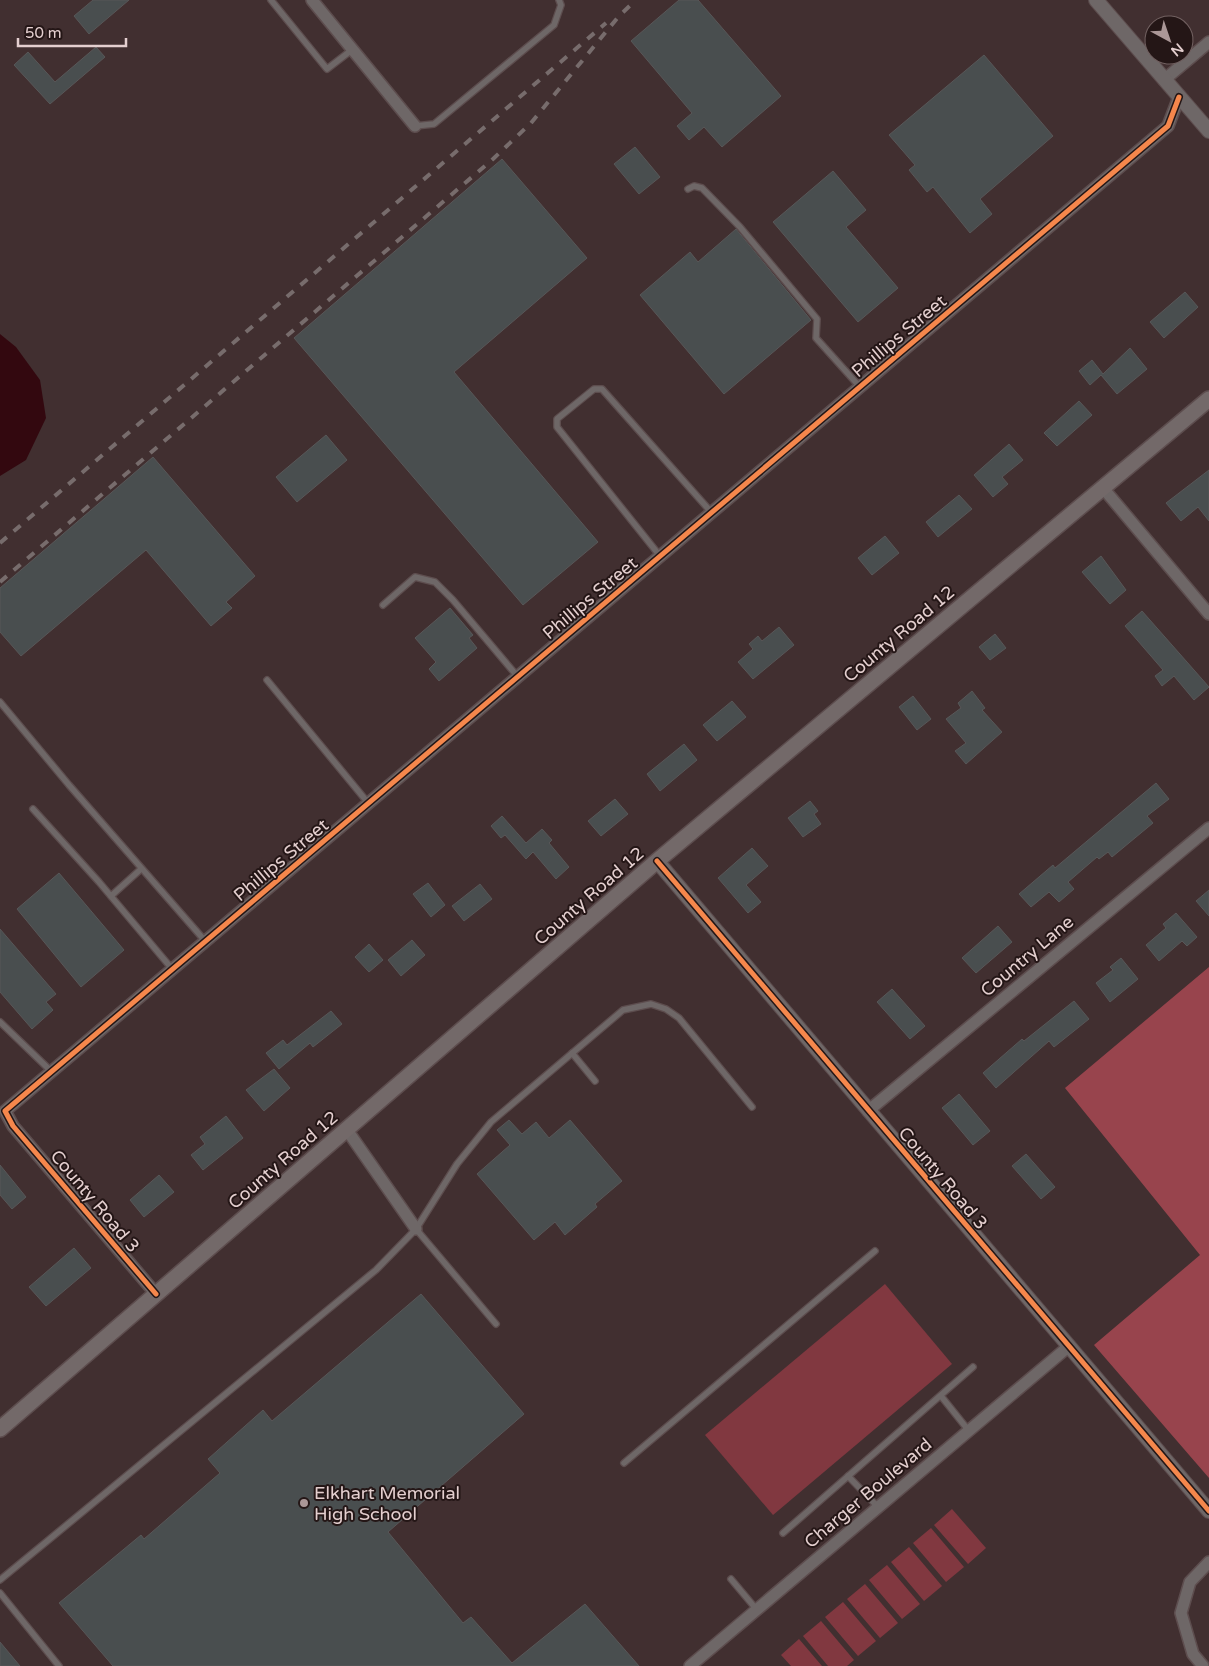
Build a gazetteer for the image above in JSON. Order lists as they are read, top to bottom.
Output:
{
  "streets": {
    "main road": ["County Road 12"],
    "street": [
      "Phillips Street",
      "Country Lane",
      "County Road 3",
      "Charger Boulevard"
    ]
  },
  "crossings": [
    ["Phillips Street", "County Road 3"],
    ["County Road 12", "County Road 3"],
    ["Country Lane", "County Road 3"],
    ["County Road 3", "Charger Boulevard"]
  ],
  "places": ["Elkhart Memorial High School"],
  "scale_bar": "50 m",
  "north": "bottom right"
}
